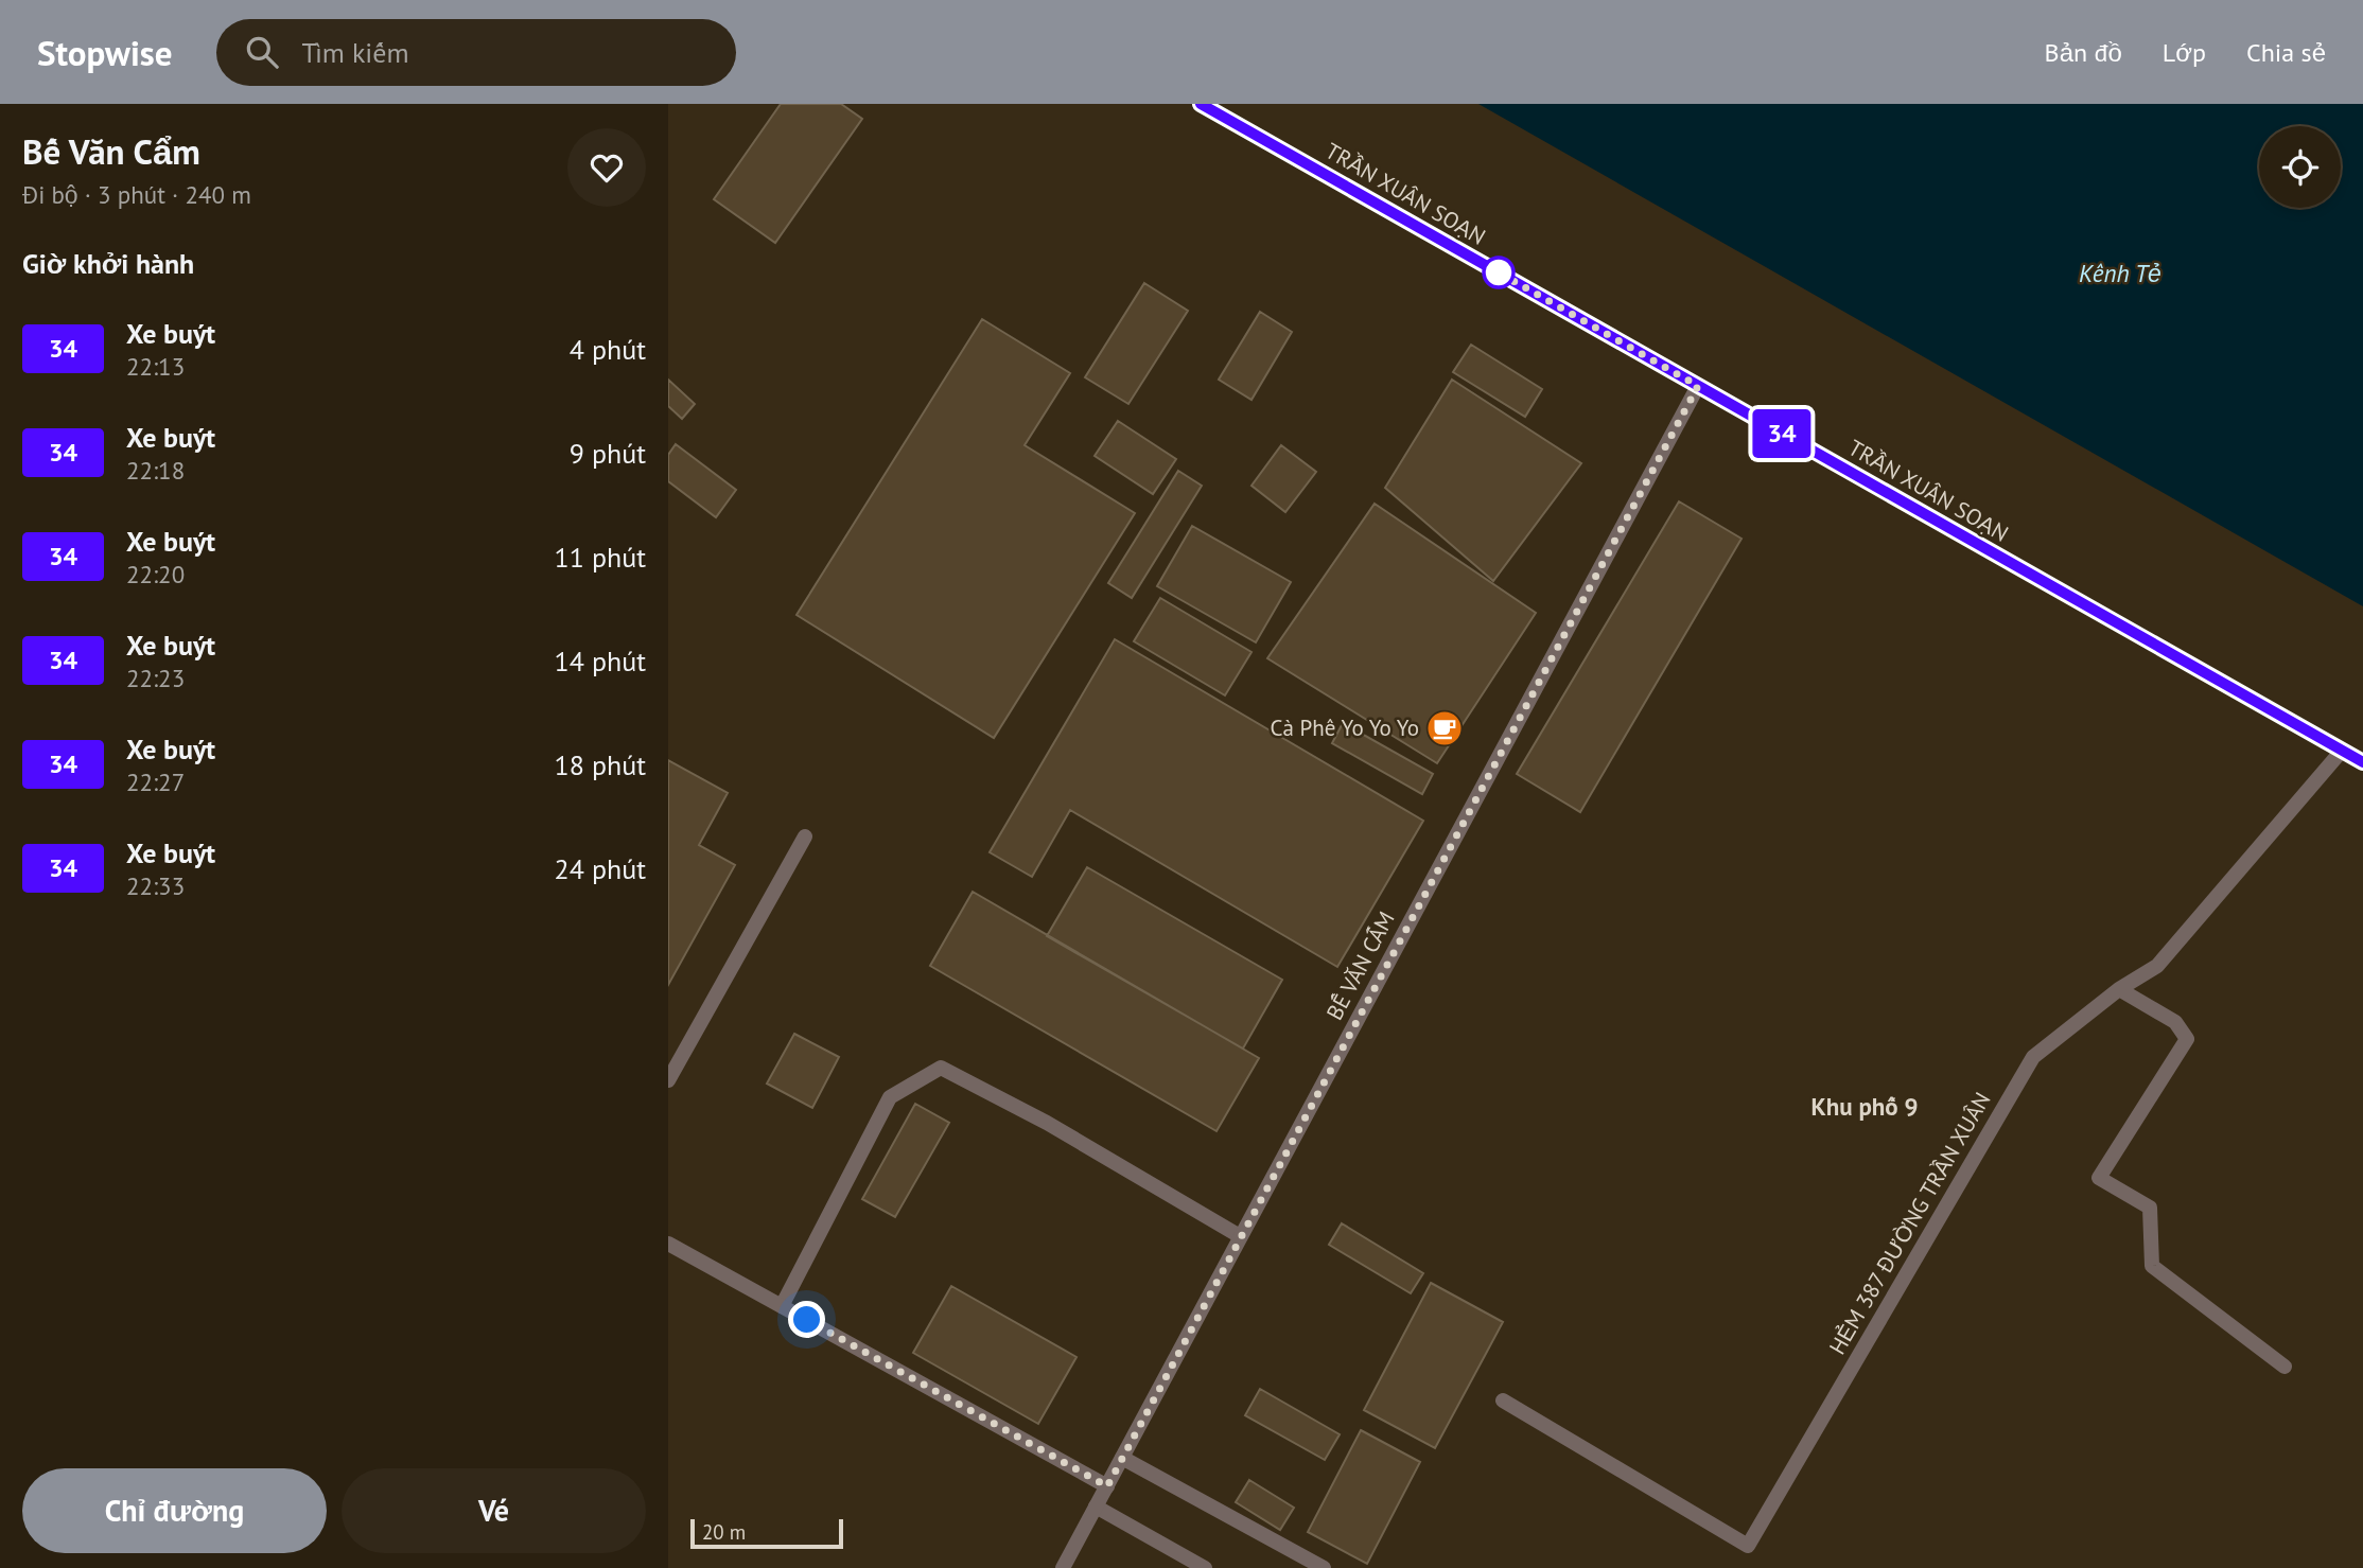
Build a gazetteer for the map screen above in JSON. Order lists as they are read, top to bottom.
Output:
{
  "streets": {
    "main road": ["TRẦN XUÂN SOẠN"],
    "street": ["BẾ VĂN CẤM", "HẺM 387 ĐƯỜNG TRẦN XUÂN"]
  },
  "crossings": [
    ["TRẦN XUÂN SOẠN", "BẾ VĂN CẤM"],
    ["TRẦN XUÂN SOẠN", "HẺM 387 ĐƯỜNG TRẦN XUÂN"]
  ],
  "districts": ["Khu phố 9"],
  "water": ["Kênh Tẻ"],
  "places": {
    "cafe": ["Cà Phê Yo Yo Yo"]
  },
  "lines": ["bus line 34"],
  "scale_bar": "20 m",
  "page": {
    "header": "Stopwise",
    "search": "Tìm kiếm",
    "nav": ["Bản đồ", "Lớp", "Chia sẻ"],
    "heading": [
      ["Bế Văn Cẩm", "Đi bộ · 3 phút · 240 m"],
      "Giờ khởi hành"
    ],
    "on_map": "34",
    "list": [
      {
        "mark": "34",
        "name": "Xe buýt",
        "note": "22:13",
        "value": "4 phút"
      },
      {
        "mark": "34",
        "name": "Xe buýt",
        "note": "22:18",
        "value": "9 phút"
      },
      {
        "mark": "34",
        "name": "Xe buýt",
        "note": "22:20",
        "value": "11 phút"
      },
      {
        "mark": "34",
        "name": "Xe buýt",
        "note": "22:23",
        "value": "14 phút"
      },
      {
        "mark": "34",
        "name": "Xe buýt",
        "note": "22:27",
        "value": "18 phút"
      },
      {
        "mark": "34",
        "name": "Xe buýt",
        "note": "22:33",
        "value": "24 phút"
      }
    ],
    "buttons": ["Chỉ đường", "Vé"],
    "scale": "20 m"
  }
}
